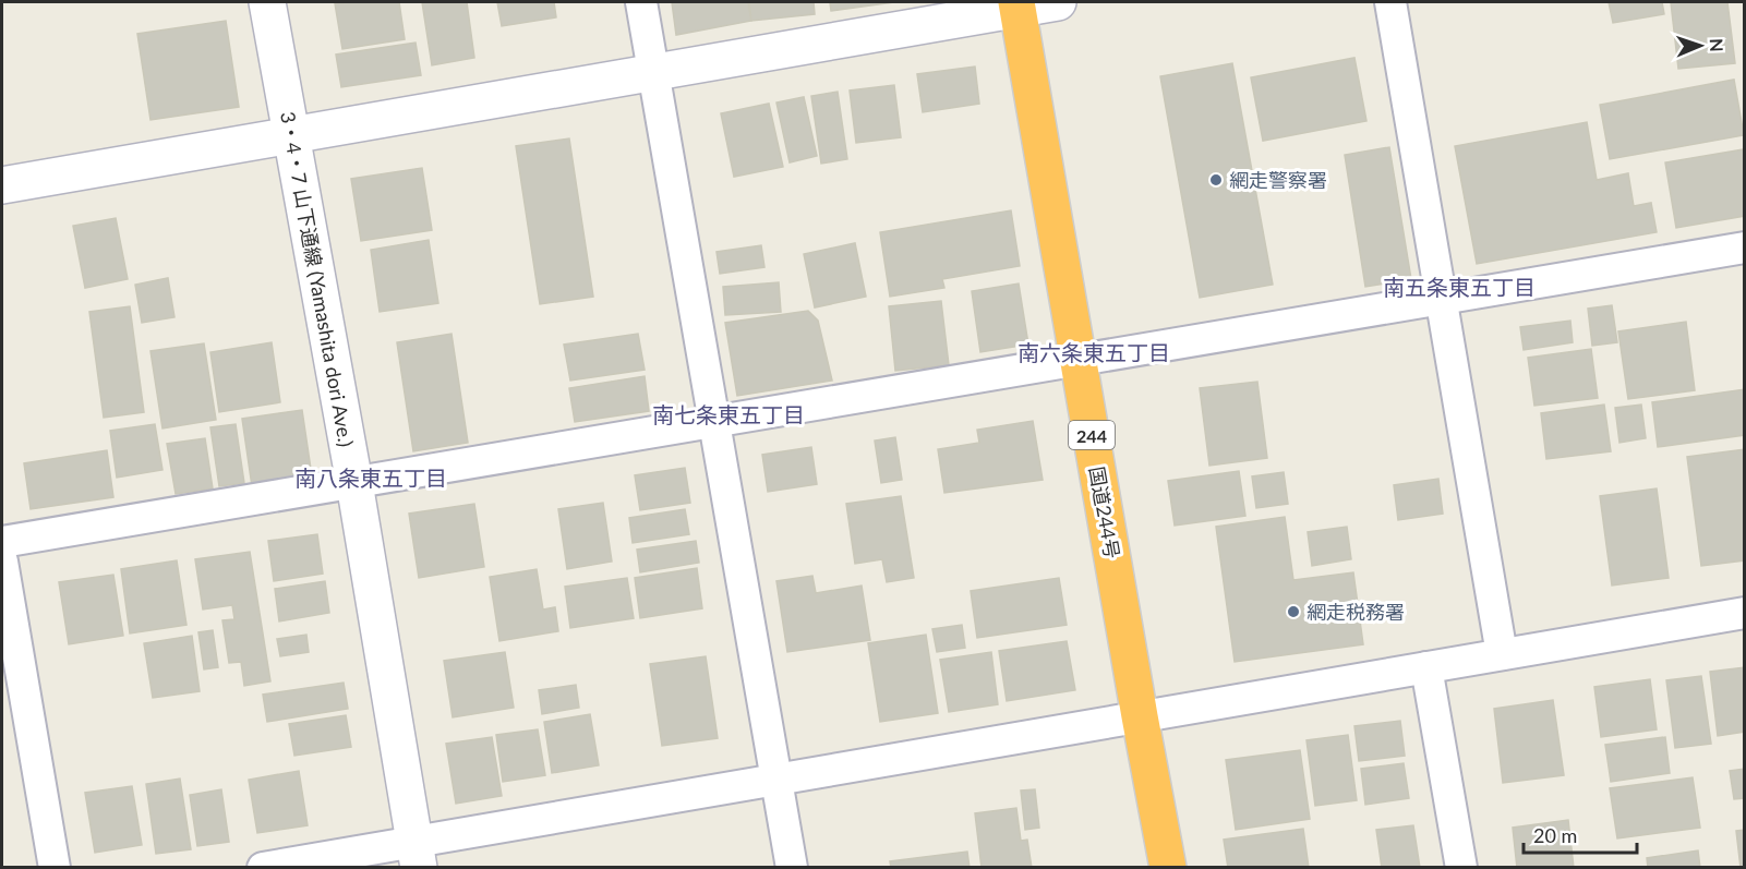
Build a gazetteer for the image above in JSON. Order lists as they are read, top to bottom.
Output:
{
  "streets": {
    "highway": ["244", "国道244号"],
    "street": ["3・4・7 山下通線 (Yamashita dori Ave.)"]
  },
  "districts": [
    "南五条東五丁目",
    "南六条東五丁目",
    "南七条東五丁目",
    "南八条東五丁目"
  ],
  "places": ["網走警察署", "網走税務署"],
  "scale_bar": "20 m",
  "north": "right"
}
